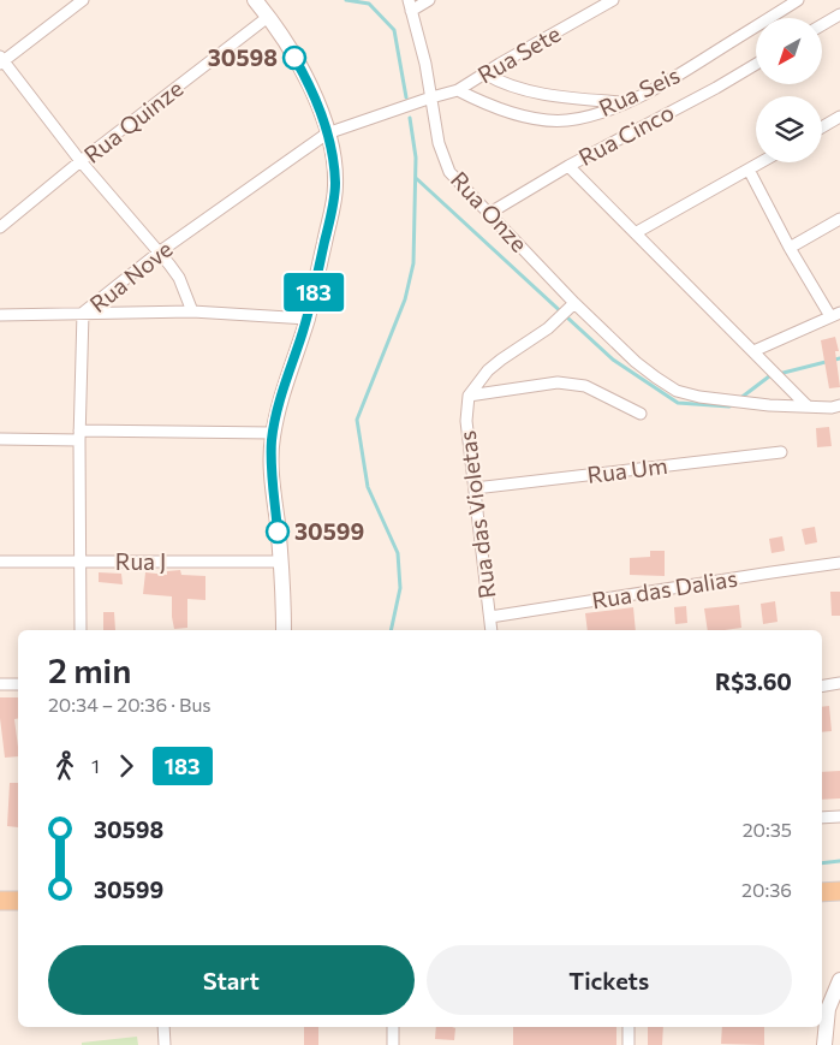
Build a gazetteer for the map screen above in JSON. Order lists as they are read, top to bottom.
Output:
{
  "streets": {
    "street": [
      "Rua Sete",
      "Rua Seis",
      "Rua Quinze",
      "Rua Cinco",
      "Rua Onze",
      "Rua Nove",
      "Rua Um",
      "Rua das Violetas",
      "Rua J",
      "Rua das Dalias"
    ]
  },
  "crossings": [
    ["Rua Sete", "Rua Seis"],
    ["Rua Cinco", "Rua Onze"],
    ["Rua Onze", "Rua Nove"],
    ["Rua Um", "Rua das Violetas"],
    ["Rua das Violetas", "Rua das Dalias"]
  ],
  "places": ["30598", "30599"],
  "lines": ["bus line 183"],
  "north": "bottom left",
  "page": {
    "on_map": "183",
    "heading": ["2 min", "20:34 – 20:36 · Bus", "R$3.60"],
    "legs": ["1", "183"],
    "list": [
      {
        "name": "30598",
        "value": "20:35"
      },
      {
        "name": "30599",
        "value": "20:36"
      }
    ],
    "buttons": ["Start", "Tickets"]
  }
}
